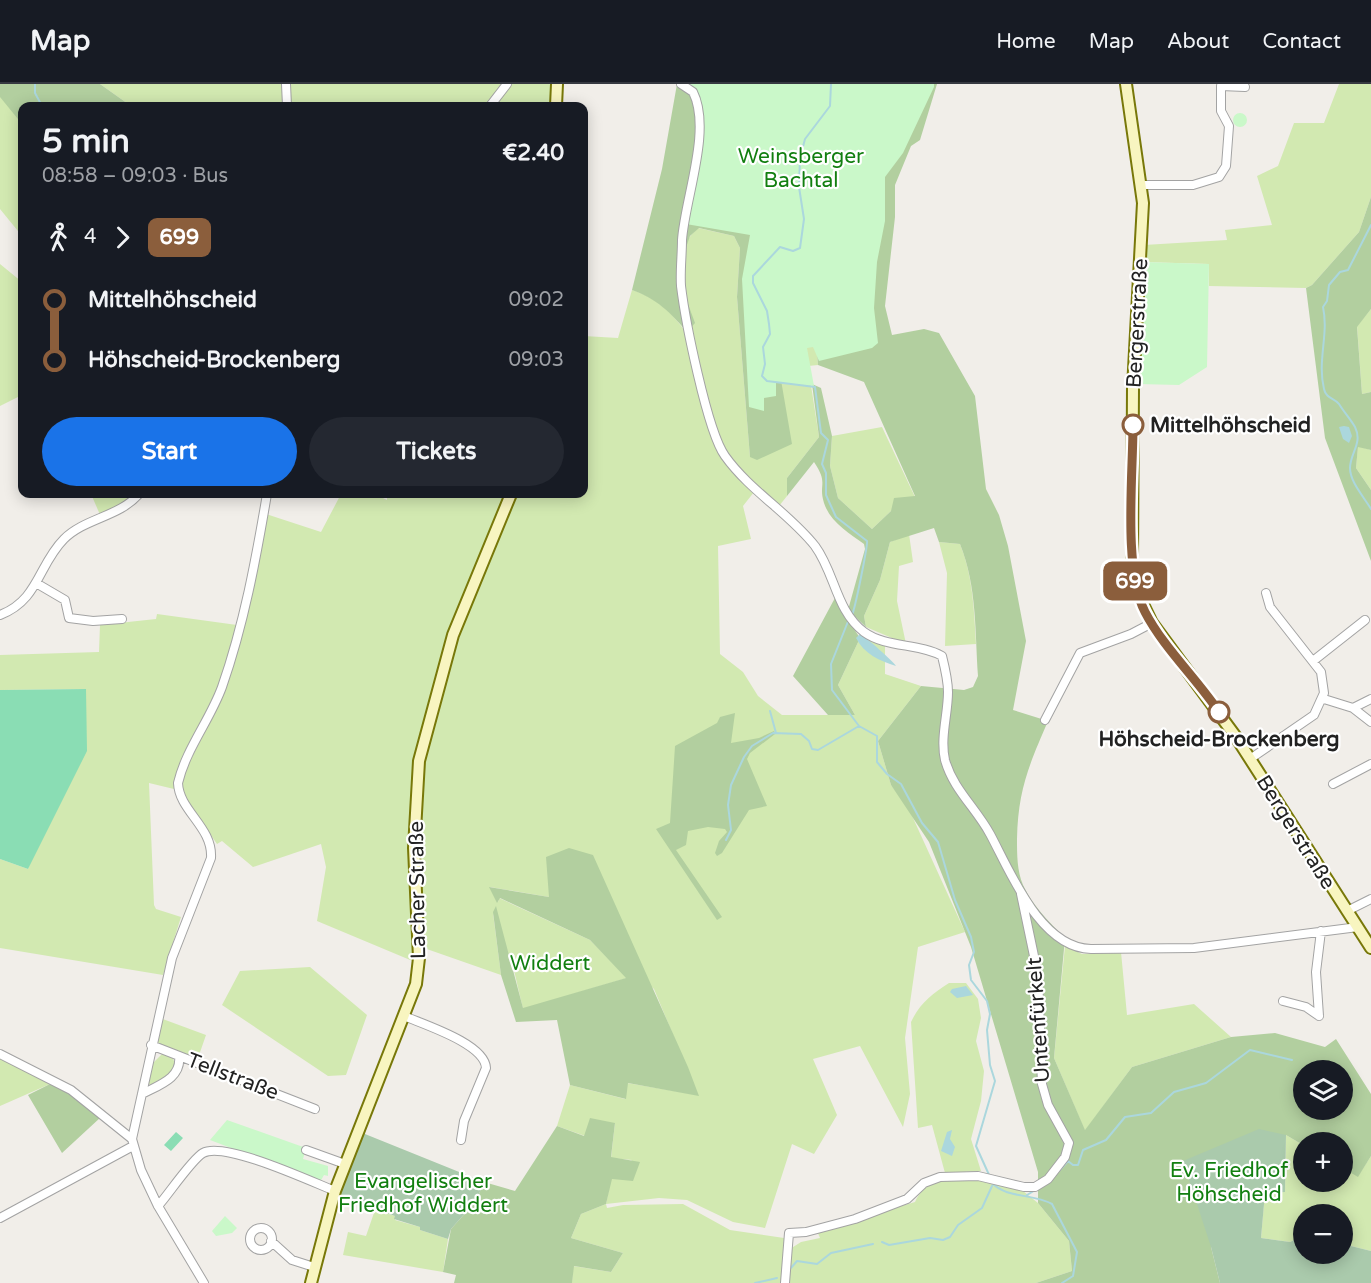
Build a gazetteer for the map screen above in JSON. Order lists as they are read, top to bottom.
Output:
{
  "streets": {
    "street": [
      "Bergerstraße",
      "Lacher Straße",
      "Untenfürkelt",
      "Tellstraße"
    ]
  },
  "parks": [
    "Weinsberger Bachtal",
    "Widdert",
    "Ev. Friedhof Höhscheid",
    "Evangelischer Friedhof Widdert"
  ],
  "places": ["Mittelhöhscheid", "Höhscheid-Brockenberg"],
  "lines": ["bus line 699"],
  "page": {
    "header": "Map",
    "nav": [
      "Home",
      "Map",
      "About",
      "Contact"
    ],
    "on_map": "699",
    "heading": ["5 min", "08:58 – 09:03 · Bus", "€2.40"],
    "legs": ["4", "699"],
    "list": [
      {
        "name": "Mittelhöhscheid",
        "value": "09:02"
      },
      {
        "name": "Höhscheid-Brockenberg",
        "value": "09:03"
      }
    ],
    "buttons": ["Start", "Tickets"],
    "map_buttons": ["+", "−"]
  }
}
